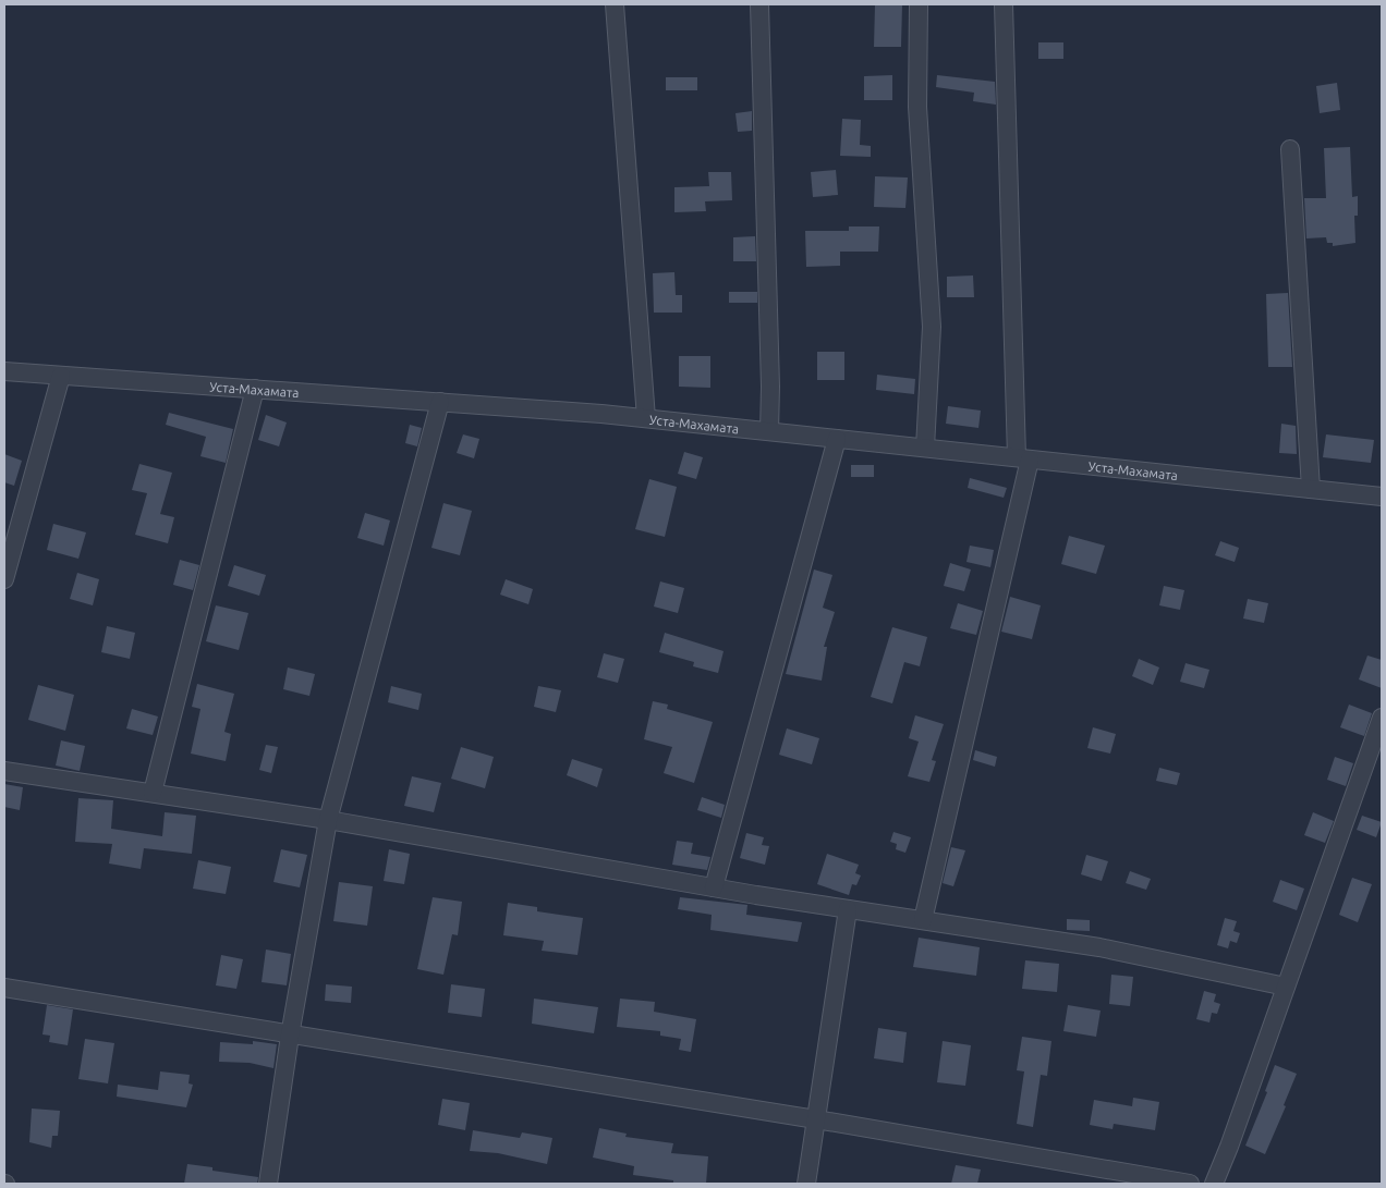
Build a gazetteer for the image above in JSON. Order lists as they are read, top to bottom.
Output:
{
  "streets": {
    "street": ["Уста-Махамата"]
  }
}
